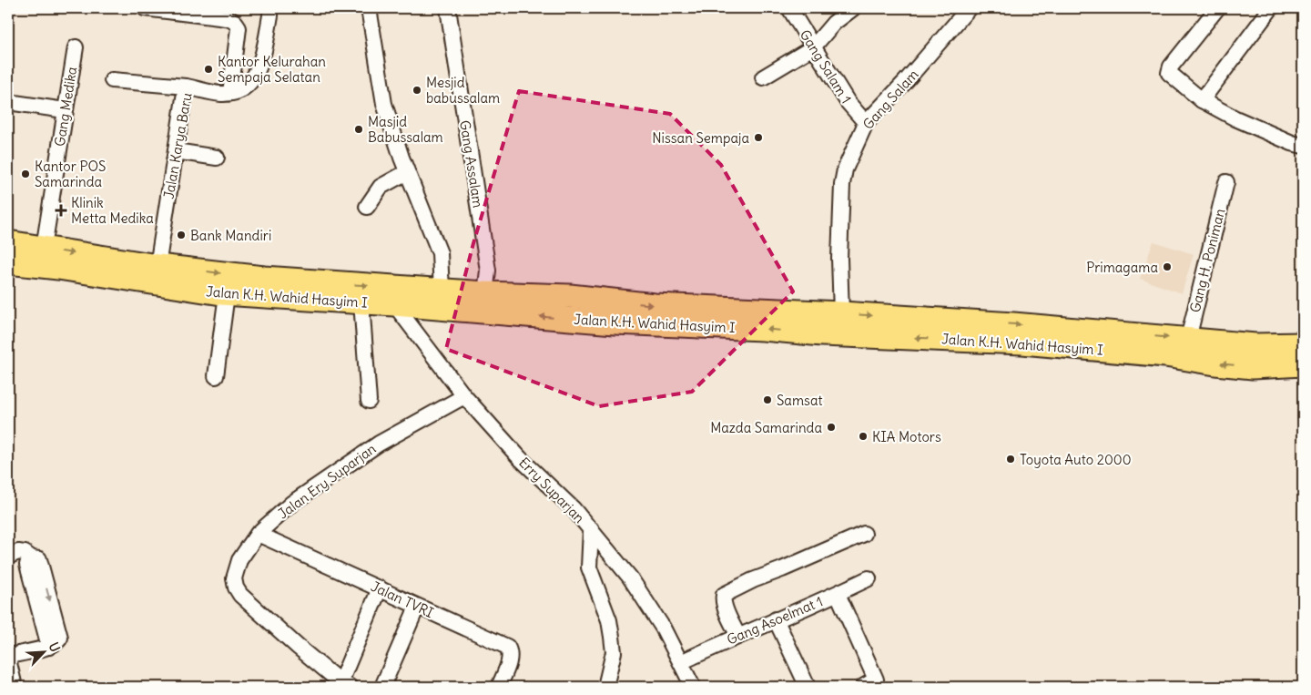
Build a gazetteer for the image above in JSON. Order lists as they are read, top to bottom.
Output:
{
  "streets": {
    "main road": ["Jalan K.H. Wahid Hasyim I"],
    "street": [
      "Gang Salam 1",
      "Gang Salam",
      "Gang Medika",
      "Jalan Karya Baru",
      "Gang Assalam",
      "Gang H. Poniman",
      "Jalan Ery Suparjan",
      "Erry Suparjan",
      "Jalan TVRI",
      "Gang Asoelmat 1"
    ]
  },
  "crossings": [
    ["Gang Salam 1", "Gang Salam"],
    ["Gang Salam", "Jalan K.H. Wahid Hasyim I"],
    ["Gang Medika", "Jalan K.H. Wahid Hasyim I"],
    ["Jalan Karya Baru", "Jalan K.H. Wahid Hasyim I"],
    ["Gang Assalam", "Jalan K.H. Wahid Hasyim I"],
    ["Gang H. Poniman", "Jalan K.H. Wahid Hasyim I"],
    ["Jalan K.H. Wahid Hasyim I", "Erry Suparjan"],
    ["Jalan Ery Suparjan", "Erry Suparjan"],
    ["Jalan Ery Suparjan", "Jalan TVRI"],
    ["Erry Suparjan", "Gang Asoelmat 1"]
  ],
  "places": {
    "other": [
      "Kantor Kelurahan Sempaja Selatan",
      "Mesjid babussalam",
      "Masjid Babussalam",
      "Nissan Sempaja",
      "Kantor POS Samarinda",
      "Bank Mandiri",
      "Primagama",
      "Samsat",
      "Mazda Samarinda",
      "KIA Motors",
      "Toyota Auto 2000"
    ],
    "health": ["Klinik Metta Medika"]
  },
  "north": "top right"
}
